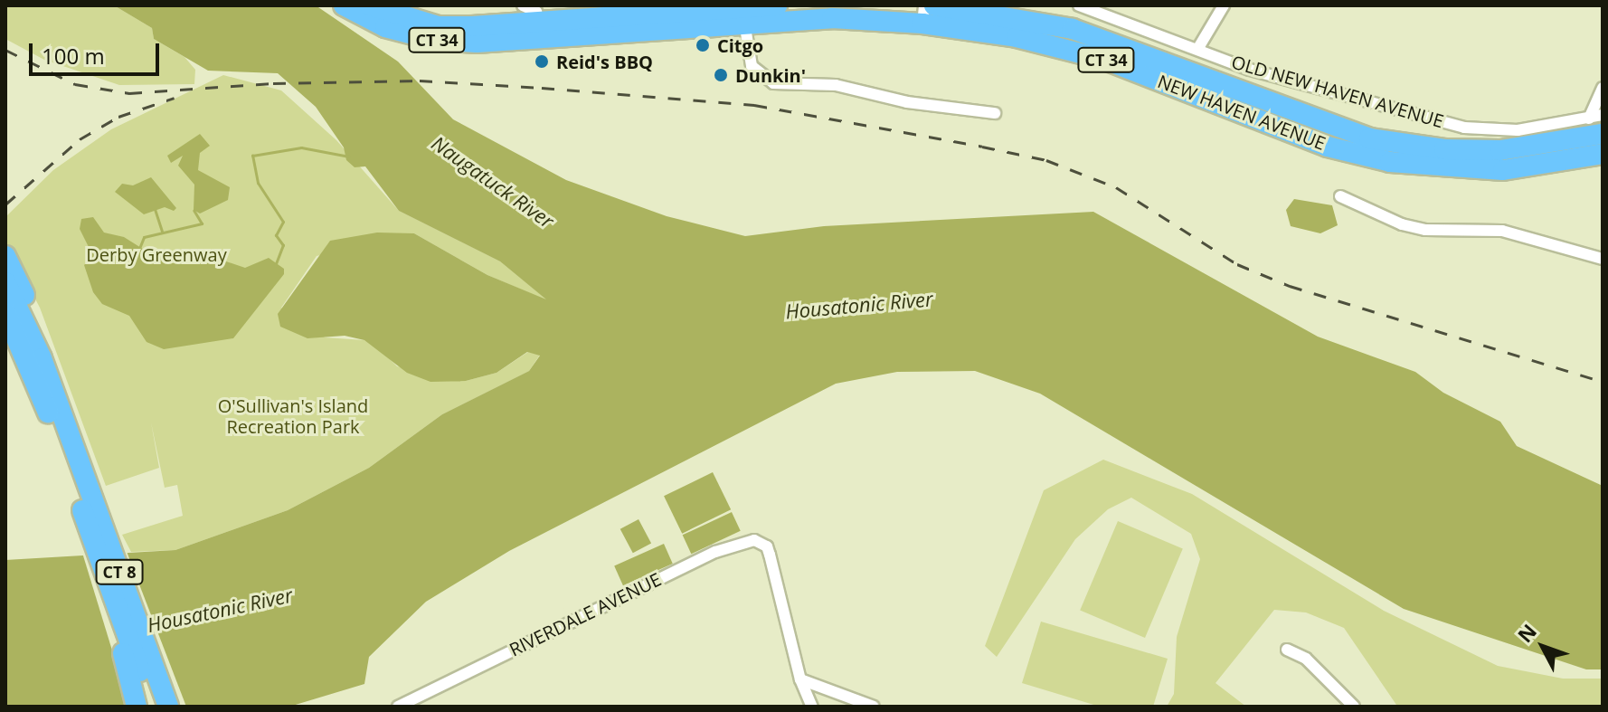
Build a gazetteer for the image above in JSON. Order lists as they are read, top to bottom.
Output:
{
  "streets": {
    "highway": ["CT 34", "NEW HAVEN AVENUE", "CT 8"],
    "street": ["OLD NEW HAVEN AVENUE", "RIVERDALE AVENUE"]
  },
  "crossings": [
    ["CT 34", "NEW HAVEN AVENUE"]
  ],
  "water": ["Naugatuck River", "Housatonic River"],
  "parks": ["Derby Greenway", "O'Sullivan's Island Recreation Park"],
  "places": ["Citgo", "Reid's BBQ", "Dunkin'"],
  "scale_bar": "100 m",
  "north": "top left"
}
